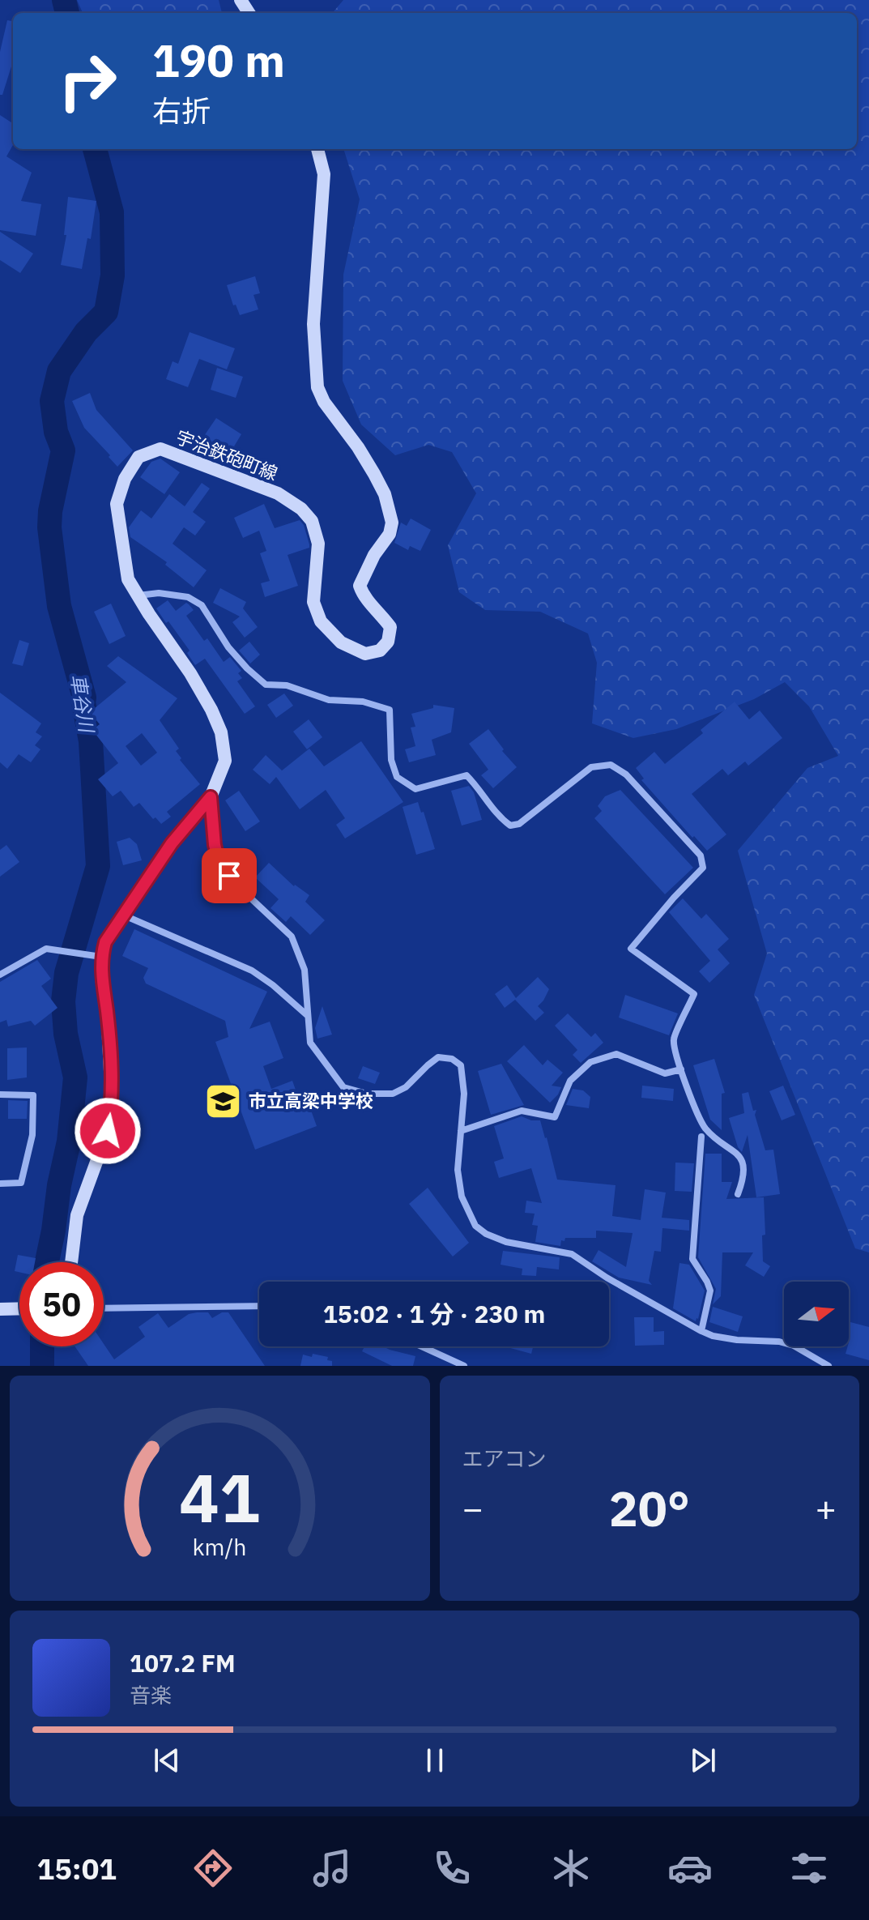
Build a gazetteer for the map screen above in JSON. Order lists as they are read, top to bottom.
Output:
{
  "streets": {
    "main road": ["宇治鉄砲町線"]
  },
  "water": ["車谷川"],
  "places": {
    "school or university": ["市立高梁中学校"]
  },
  "north": "right",
  "page": {
    "turn": ["190 m", "右折"],
    "limit": "50",
    "trip": "15:02 · 1 分 · 230 m",
    "tile": "エアコン",
    "heat": ["−", "20°", "+"],
    "song": ["107.2 FM", "音楽"],
    "tabs": "15:01",
    "gauge": ["41", "km/h"]
  }
}
